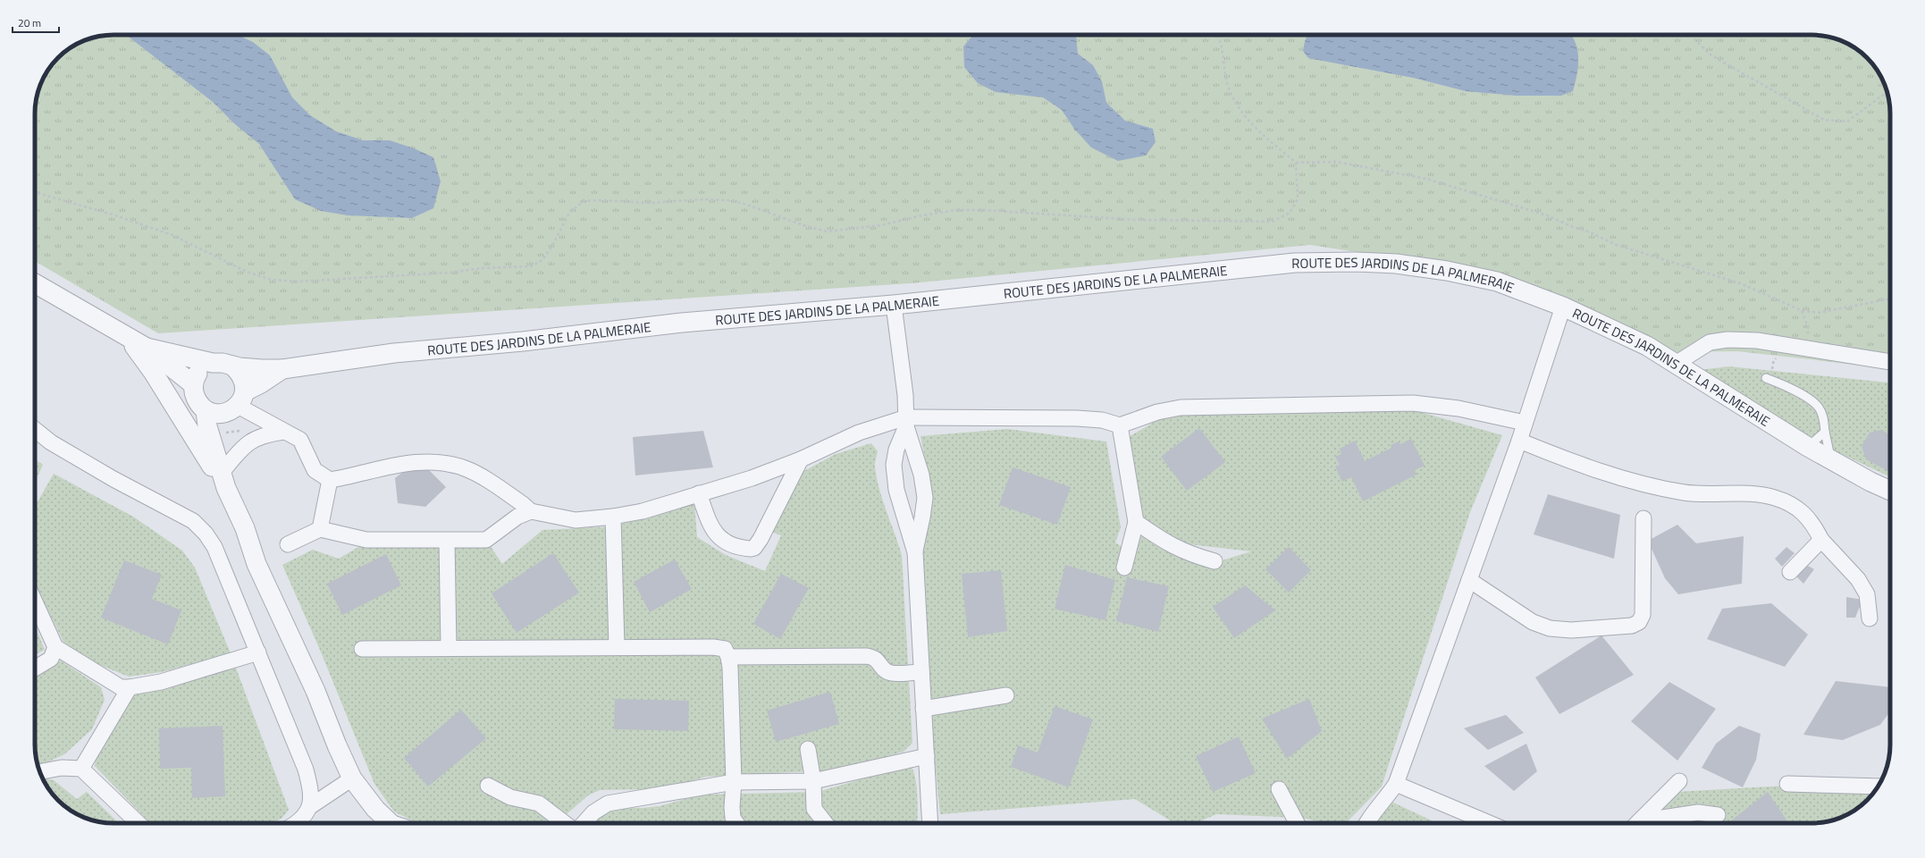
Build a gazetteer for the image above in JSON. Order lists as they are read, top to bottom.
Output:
{
  "streets": {
    "street": ["ROUTE DES JARDINS DE LA PALMERAIE"]
  },
  "scale_bar": "20 m"
}
